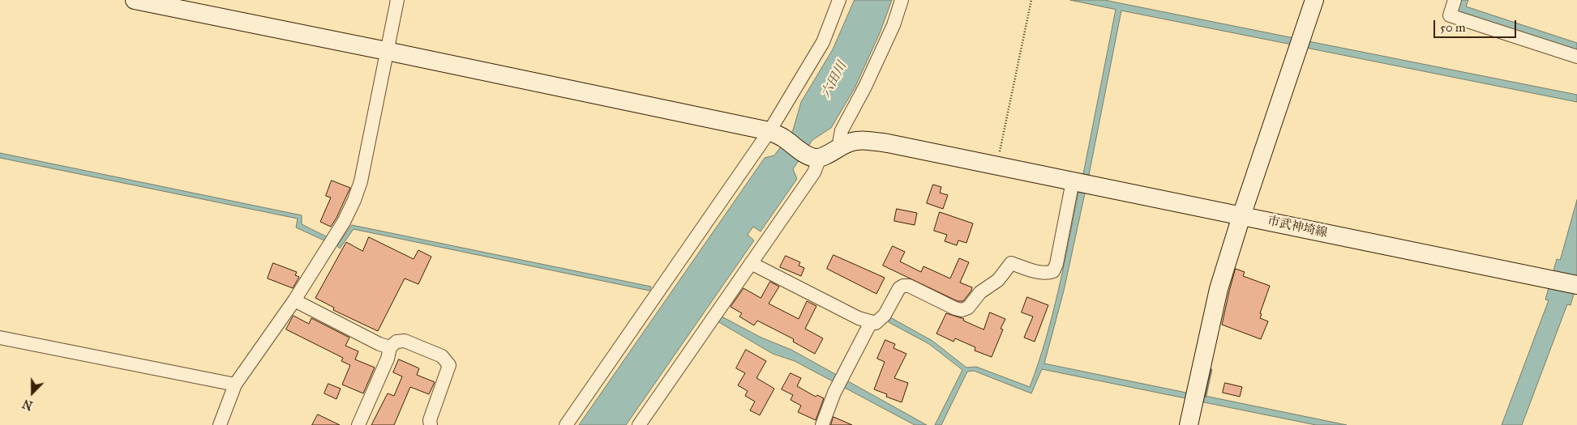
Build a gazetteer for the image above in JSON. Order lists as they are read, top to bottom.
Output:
{
  "streets": {
    "street": ["市武神埼線"]
  },
  "water": ["六田川"],
  "scale_bar": "50 m",
  "north": "bottom"
}
